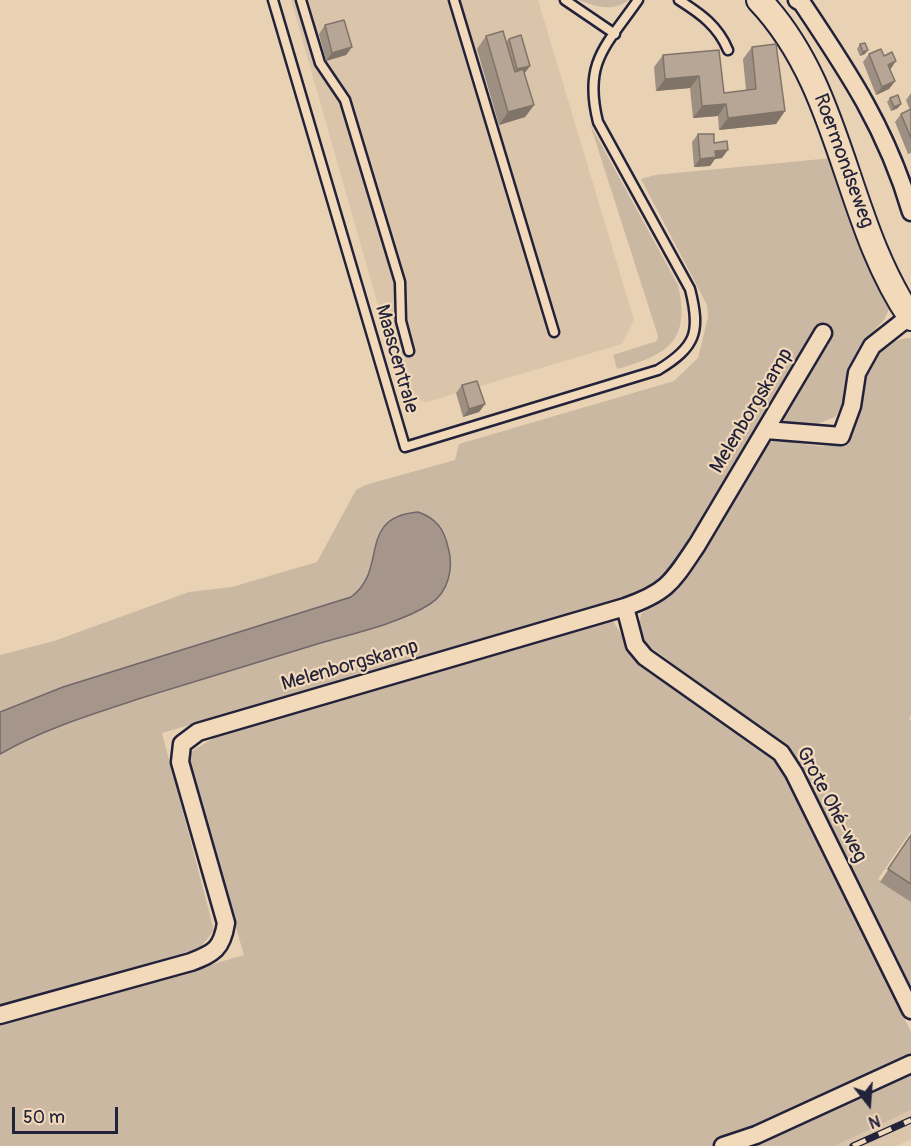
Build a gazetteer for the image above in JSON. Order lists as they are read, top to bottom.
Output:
{
  "streets": {
    "main road": ["Roermondseweg"],
    "street": ["Melenborgskamp", "Grote Ohé-weg"],
    "lane": ["Maascentrale"]
  },
  "crossings": [
    ["Melenborgskamp", "Grote Ohé-weg"]
  ],
  "scale_bar": "50 m",
  "north": "bottom"
}
